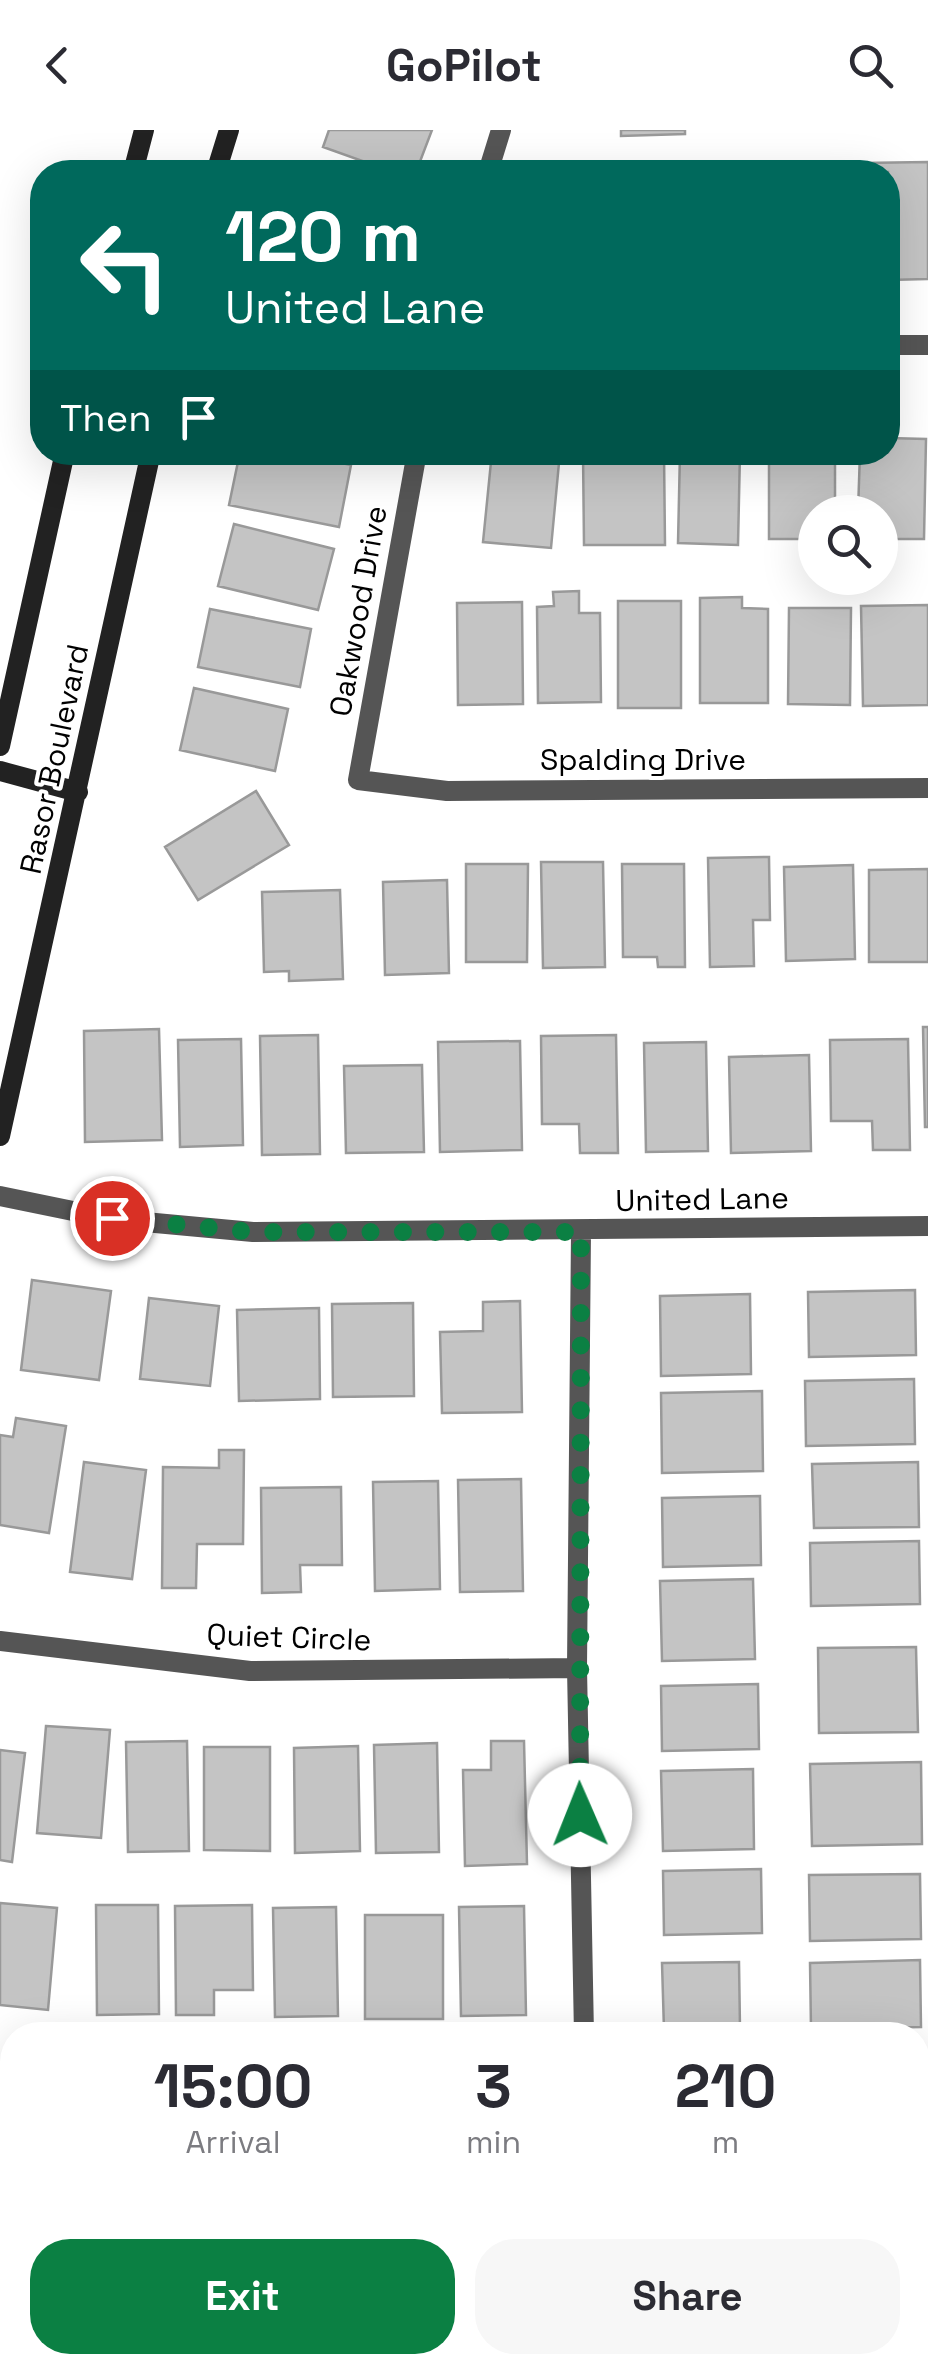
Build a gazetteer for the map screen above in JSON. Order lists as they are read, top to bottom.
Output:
{
  "streets": {
    "main road": ["Rasor Boulevard"],
    "street": [
      "Oakwood Drive",
      "Spalding Drive",
      "United Lane",
      "Quiet Circle"
    ]
  },
  "crossings": [
    ["Oakwood Drive", "Spalding Drive"]
  ],
  "page": {
    "header": "GoPilot",
    "turn": ["120 m", "United Lane"],
    "then": "Then",
    "eta": [
      "15:00",
      "Arrival",
      "3",
      "min",
      "210",
      "m"
    ],
    "buttons": ["Exit", "Share"]
  }
}
